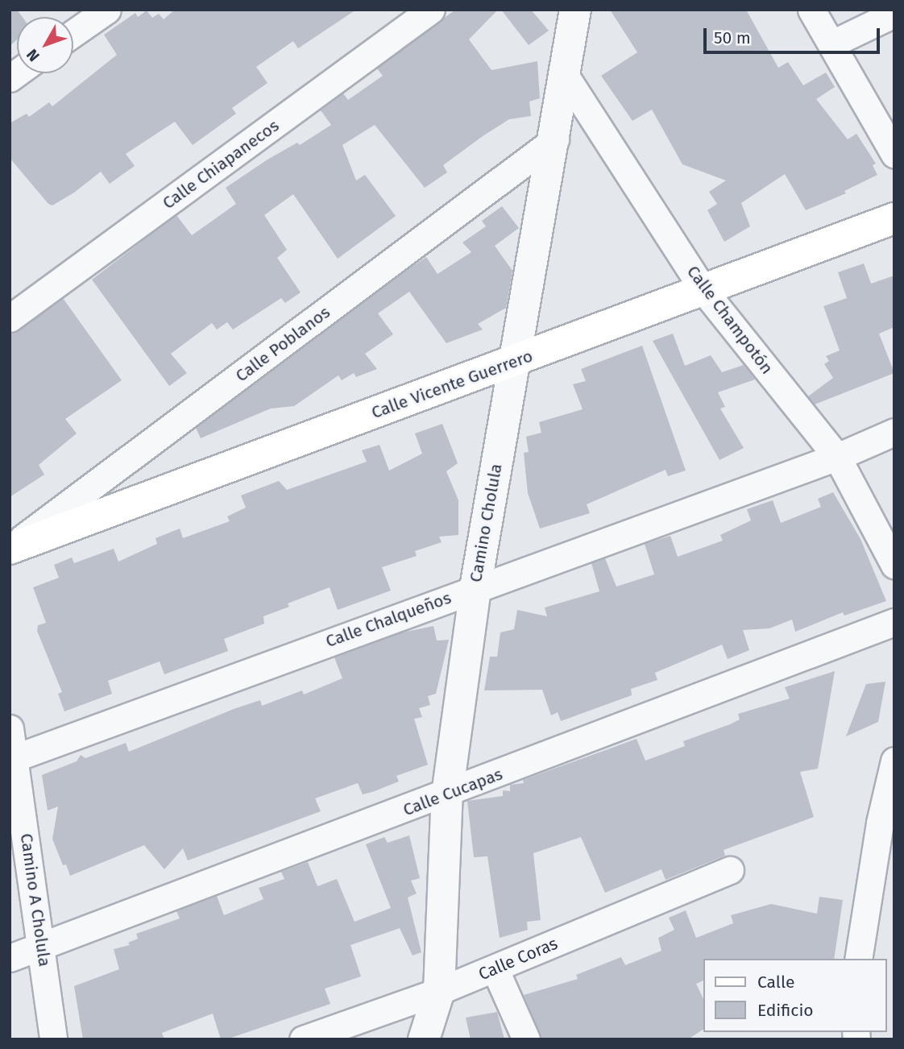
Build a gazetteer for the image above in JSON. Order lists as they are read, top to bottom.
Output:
{
  "streets": {
    "main road": ["Calle Vicente Guerrero"],
    "street": [
      "Calle Chiapanecos",
      "Calle Champotón",
      "Calle Poblanos",
      "Camino Cholula",
      "Calle Chalqueños",
      "Calle Cucapas",
      "Camino A Cholula",
      "Calle Coras"
    ]
  },
  "crossings": [
    ["Calle Champotón", "Calle Vicente Guerrero"],
    ["Calle Champotón", "Camino Cholula"],
    ["Calle Champotón", "Calle Chalqueños"],
    ["Calle Poblanos", "Calle Vicente Guerrero"],
    ["Calle Poblanos", "Camino Cholula"],
    ["Calle Vicente Guerrero", "Camino Cholula"],
    ["Camino Cholula", "Calle Chalqueños"],
    ["Camino Cholula", "Calle Cucapas"],
    ["Camino Cholula", "Calle Coras"],
    ["Calle Chalqueños", "Camino A Cholula"],
    ["Calle Cucapas", "Camino A Cholula"]
  ],
  "legend": ["Calle", "Edificio"],
  "scale_bar": "50 m",
  "north": "bottom left"
}
